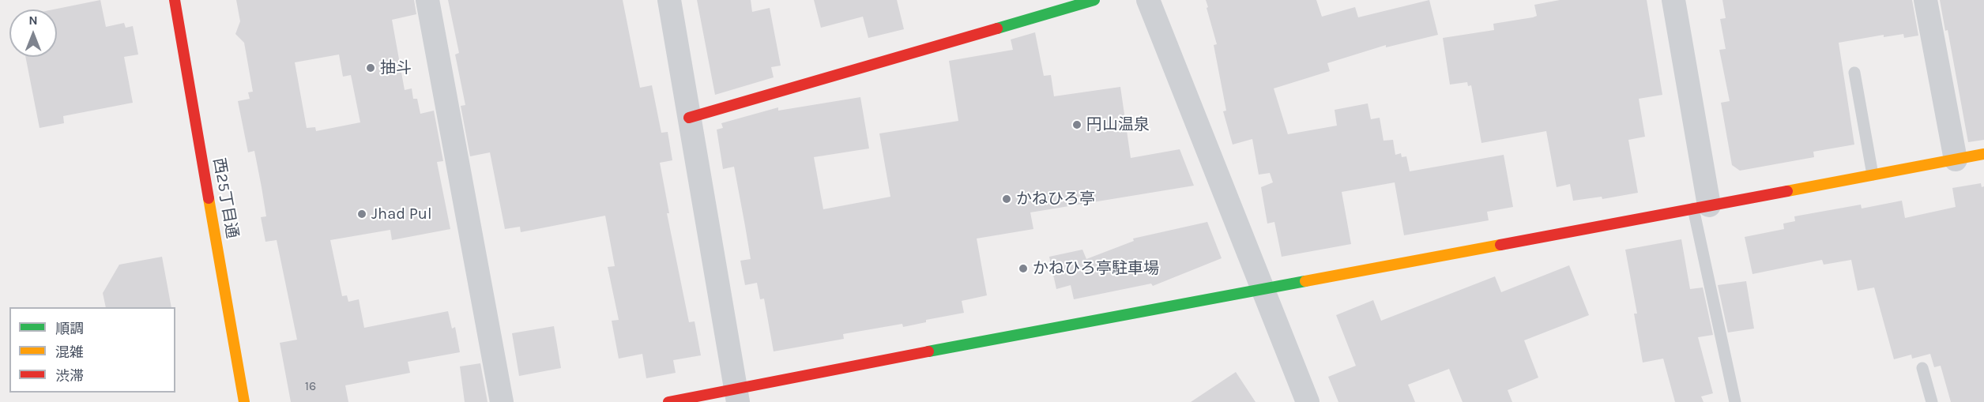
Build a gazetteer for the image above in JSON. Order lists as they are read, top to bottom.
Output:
{
  "streets": {
    "street": ["西25丁目通"]
  },
  "places": [
    "抽斗",
    "円山温泉",
    "かねひろ亭",
    "Jhad Pul",
    "かねひろ亭駐車場"
  ],
  "house_numbers": ["16"],
  "legend": ["順調", "混雑", "渋滞"],
  "north": "top"
}
